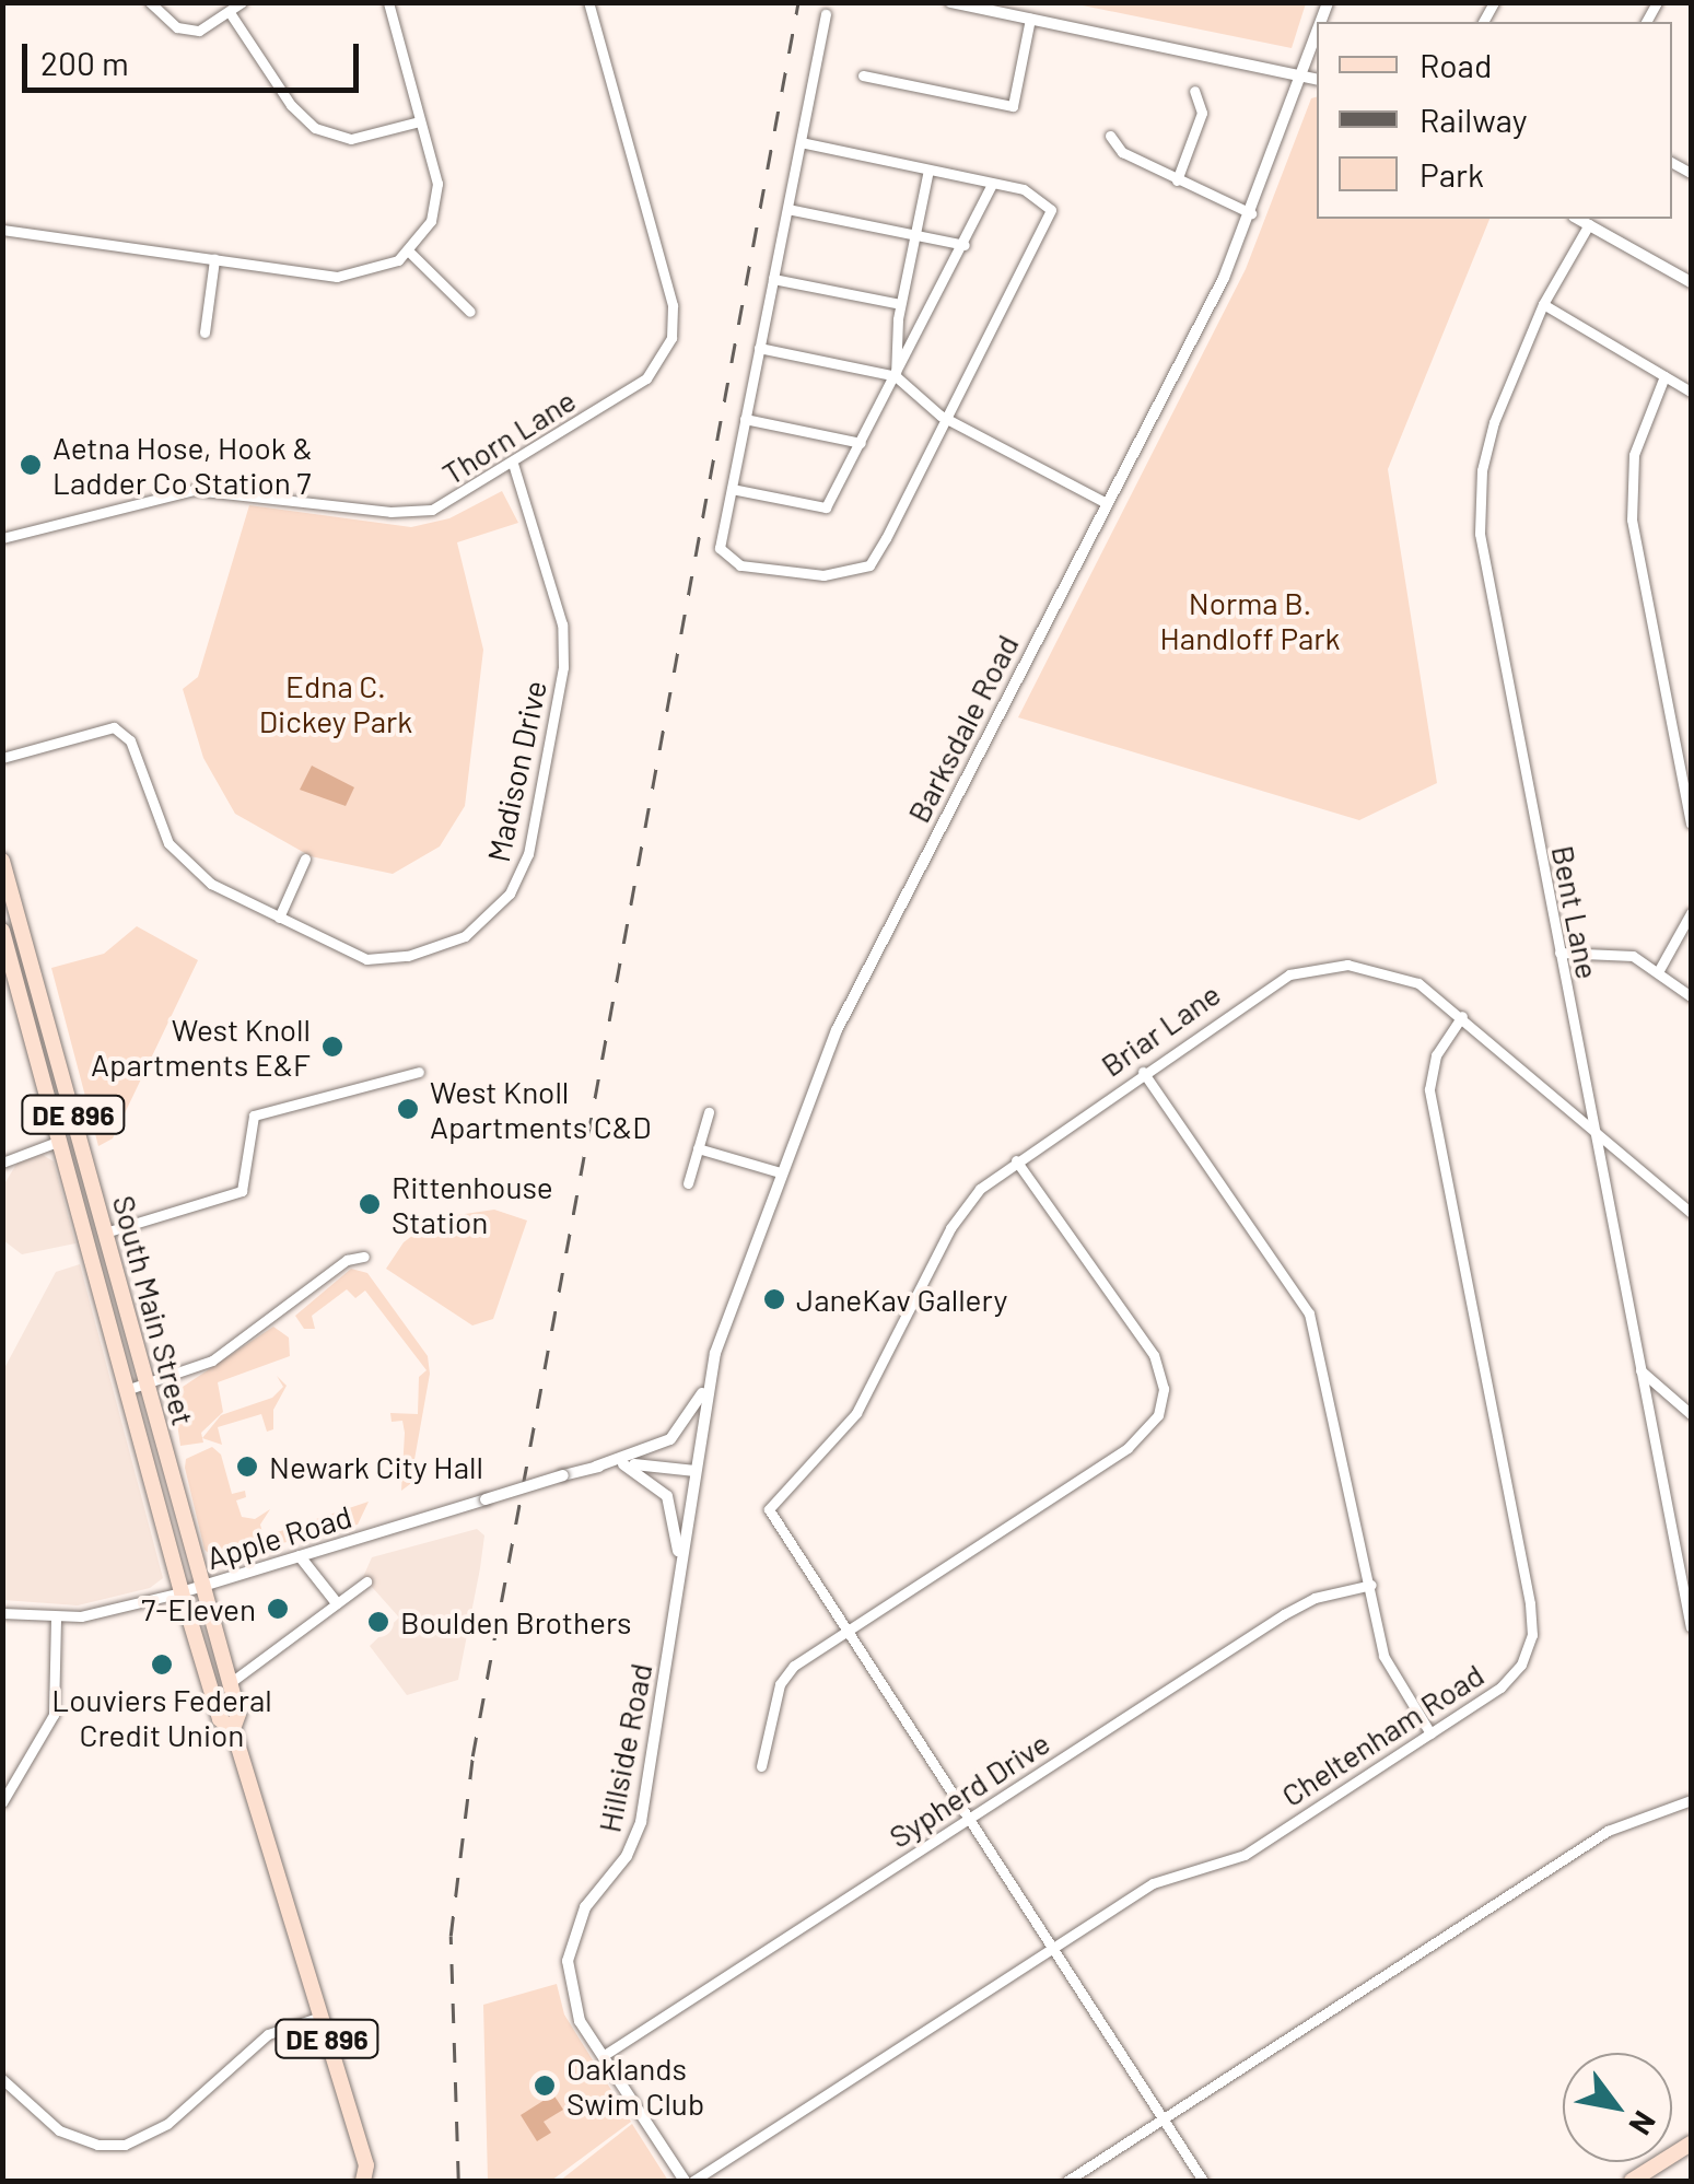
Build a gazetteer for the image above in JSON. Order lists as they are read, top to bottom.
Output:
{
  "streets": {
    "main road": ["DE 896", "South Main Street"],
    "street": [
      "Thorn Lane",
      "Barksdale Road",
      "Madison Drive",
      "Bent Lane",
      "Briar Lane",
      "Apple Road",
      "Cheltenham Road",
      "Hillside Road",
      "Sypherd Drive"
    ]
  },
  "crossings": [
    ["Thorn Lane", "Madison Drive"],
    ["Barksdale Road", "Apple Road"],
    ["Barksdale Road", "Hillside Road"],
    ["Bent Lane", "Briar Lane"],
    ["Briar Lane", "Cheltenham Road"],
    ["DE 896", "South Main Street"],
    ["South Main Street", "Apple Road"],
    ["Apple Road", "Hillside Road"],
    ["Cheltenham Road", "Hillside Road"],
    ["Hillside Road", "Sypherd Drive"]
  ],
  "parks": ["Norma B. Handloff Park", "Edna C. Dickey Park"],
  "places": [
    "Aetna Hose, Hook & Ladder Co Station 7",
    "West Knoll Apartments E&F",
    "West Knoll Apartments C&D",
    "Rittenhouse Station",
    "JaneKav Gallery",
    "Newark City Hall",
    "7-Eleven",
    "Boulden Brothers",
    "Louviers Federal Credit Union",
    "Oaklands Swim Club"
  ],
  "legend": ["Road", "Railway", "Park"],
  "scale_bar": "200 m",
  "north": "bottom right"
}
